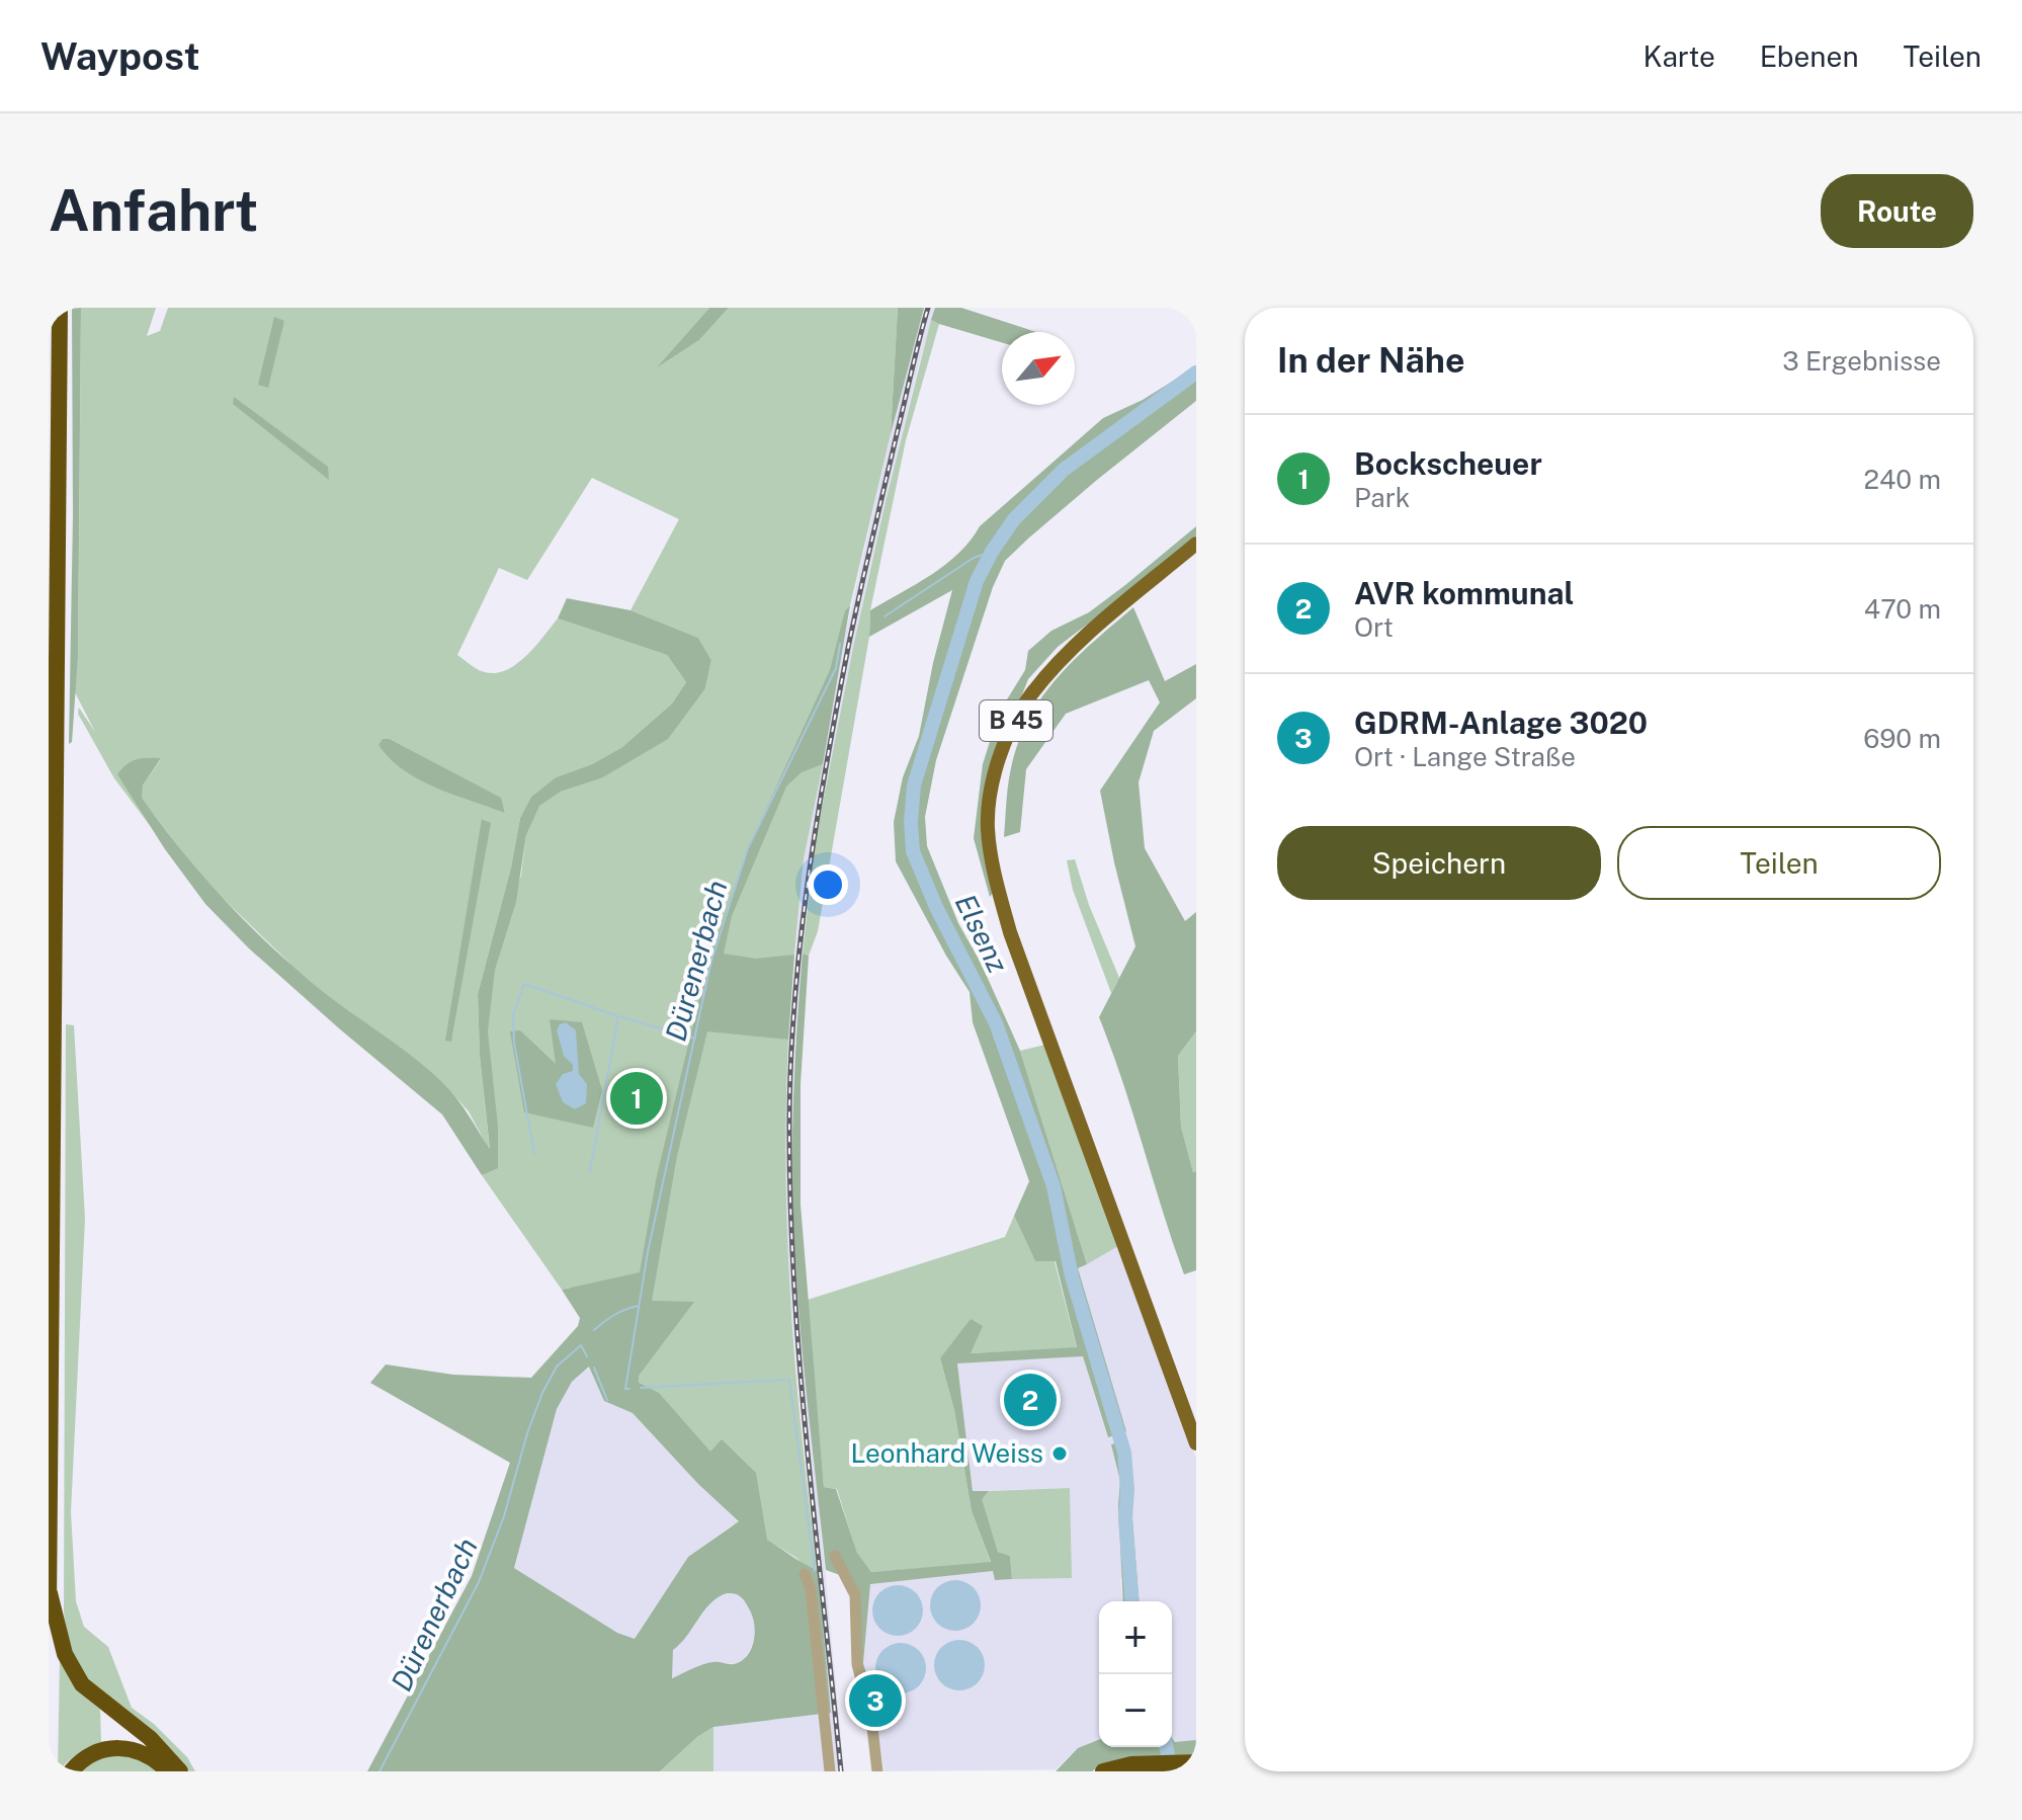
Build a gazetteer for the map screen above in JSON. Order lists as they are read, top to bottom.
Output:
{
  "streets": {
    "main road": ["B 45"]
  },
  "water": ["Elsenz", "Dürenerbach"],
  "places": ["Leonhard Weiss"],
  "north": "top right",
  "page": {
    "header": "Waypost",
    "nav": ["Karte", "Ebenen", "Teilen"],
    "buttons": [
      "Route",
      ["Speichern", "Teilen"]
    ],
    "title": "Anfahrt",
    "heading": ["In der Nähe", "3 Ergebnisse"],
    "list": [
      {
        "mark": "1",
        "name": "Bockscheuer",
        "note": "Park",
        "value": "240 m"
      },
      {
        "mark": "2",
        "name": "AVR kommunal",
        "note": "Ort",
        "value": "470 m"
      },
      {
        "mark": "3",
        "name": "GDRM-Anlage 3020",
        "note": "Ort · Lange Straße",
        "value": "690 m"
      }
    ],
    "pins": ["1", "2", "3"],
    "map_buttons": ["+", "−"]
  }
}
